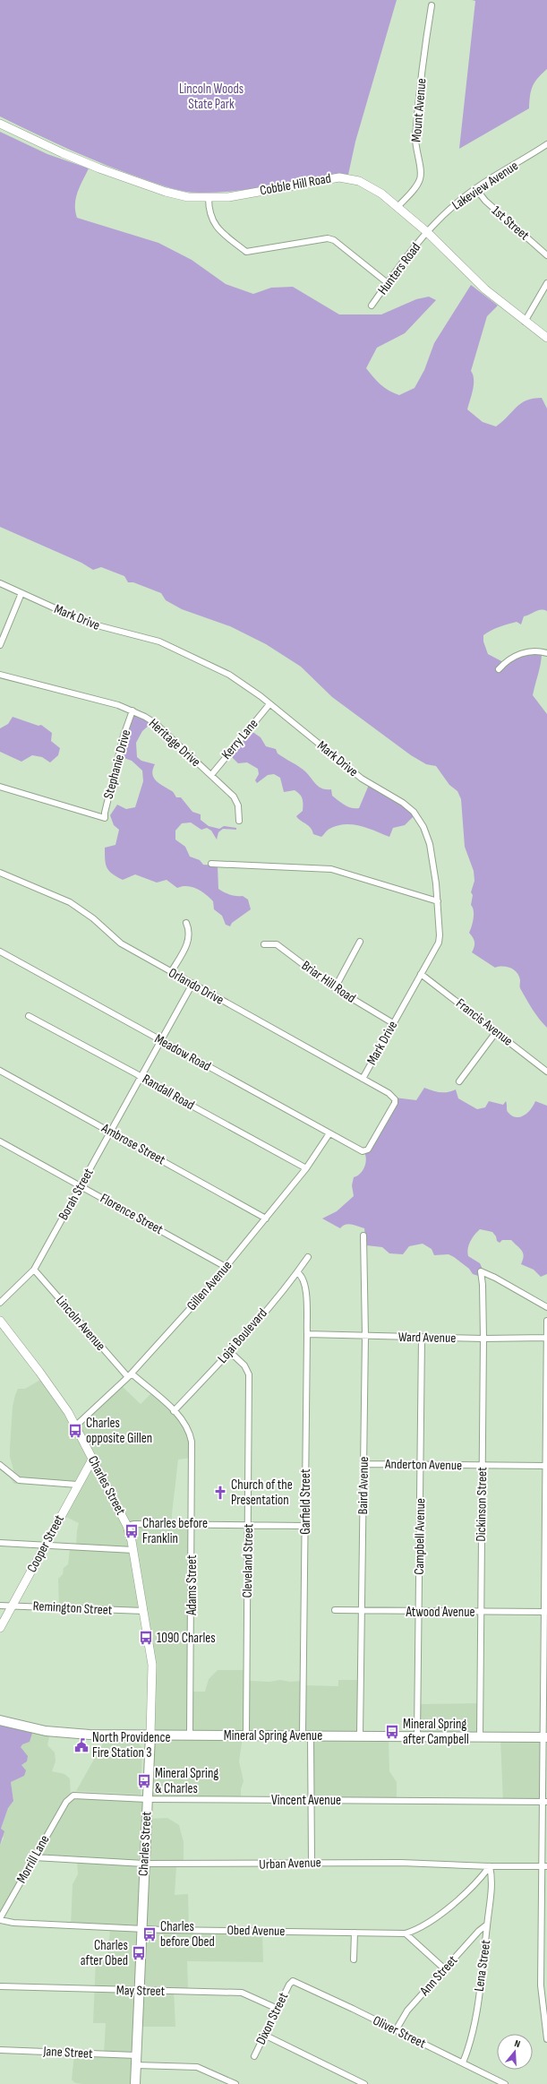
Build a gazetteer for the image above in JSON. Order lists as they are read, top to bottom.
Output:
{
  "streets": {
    "main road": ["Charles Street", "Mineral Spring Avenue"],
    "street": [
      "Mount Avenue",
      "Cobble Hill Road",
      "Lakeview Avenue",
      "1st Street",
      "Hunters Road",
      "Mark Drive",
      "Kerry Lane",
      "Heritage Drive",
      "Stephanie Drive",
      "Briar Hill Road",
      "Orlando Drive",
      "Francis Avenue",
      "Meadow Road",
      "Randall Road",
      "Ambrose Street",
      "Borah Street",
      "Florence Street",
      "Gillen Avenue",
      "Lincoln Avenue",
      "Lojai Boulevard",
      "Ward Avenue",
      "Anderton Avenue",
      "Baird Avenue",
      "Garfield Street",
      "Dickinson Street",
      "Campbell Avenue",
      "Cooper Street",
      "Cleveland Street",
      "Adams Street",
      "Remington Street",
      "Atwood Avenue",
      "Vincent Avenue",
      "Morrill Lane",
      "Urban Avenue",
      "Obed Avenue",
      "Lena Street",
      "Ann Street",
      "May Street",
      "Dixon Street",
      "Oliver Street",
      "Jane Street"
    ]
  },
  "crossings": [
    ["Mount Avenue", "Cobble Hill Road"],
    ["Cobble Hill Road", "Lakeview Avenue"],
    ["Cobble Hill Road", "Hunters Road"],
    ["Lakeview Avenue", "1st Street"],
    ["Lakeview Avenue", "Hunters Road"],
    ["Mark Drive", "Kerry Lane"],
    ["Mark Drive", "Briar Hill Road"],
    ["Mark Drive", "Orlando Drive"],
    ["Mark Drive", "Francis Avenue"],
    ["Kerry Lane", "Heritage Drive"],
    ["Heritage Drive", "Stephanie Drive"],
    ["Orlando Drive", "Meadow Road"],
    ["Orlando Drive", "Borah Street"],
    ["Meadow Road", "Borah Street"],
    ["Meadow Road", "Gillen Avenue"],
    ["Randall Road", "Borah Street"],
    ["Randall Road", "Gillen Avenue"],
    ["Ambrose Street", "Borah Street"],
    ["Ambrose Street", "Gillen Avenue"],
    ["Borah Street", "Florence Street"],
    ["Borah Street", "Lincoln Avenue"],
    ["Florence Street", "Gillen Avenue"],
    ["Gillen Avenue", "Lincoln Avenue"],
    ["Gillen Avenue", "Charles Street"],
    ["Gillen Avenue", "Adams Street"],
    ["Lincoln Avenue", "Adams Street"],
    ["Lojai Boulevard", "Garfield Street"],
    ["Lojai Boulevard", "Cleveland Street"],
    ["Lojai Boulevard", "Adams Street"],
    ["Ward Avenue", "Baird Avenue"],
    ["Ward Avenue", "Garfield Street"],
    ["Ward Avenue", "Dickinson Street"],
    ["Ward Avenue", "Campbell Avenue"],
    ["Anderton Avenue", "Baird Avenue"],
    ["Anderton Avenue", "Dickinson Street"],
    ["Anderton Avenue", "Campbell Avenue"],
    ["Charles Street", "Cooper Street"],
    ["Charles Street", "Remington Street"],
    ["Charles Street", "Mineral Spring Avenue"],
    ["Charles Street", "Vincent Avenue"],
    ["Charles Street", "Urban Avenue"],
    ["Charles Street", "Obed Avenue"],
    ["Charles Street", "May Street"],
    ["Charles Street", "Jane Street"],
    ["Baird Avenue", "Atwood Avenue"],
    ["Baird Avenue", "Mineral Spring Avenue"],
    ["Garfield Street", "Mineral Spring Avenue"],
    ["Garfield Street", "Vincent Avenue"],
    ["Garfield Street", "Urban Avenue"],
    ["Dickinson Street", "Atwood Avenue"],
    ["Dickinson Street", "Mineral Spring Avenue"],
    ["Campbell Avenue", "Atwood Avenue"],
    ["Campbell Avenue", "Mineral Spring Avenue"],
    ["Cooper Street", "Remington Street"],
    ["Cleveland Street", "Mineral Spring Avenue"],
    ["Adams Street", "Mineral Spring Avenue"],
    ["Vincent Avenue", "Morrill Lane"],
    ["Morrill Lane", "Urban Avenue"],
    ["Morrill Lane", "Obed Avenue"],
    ["Urban Avenue", "Obed Avenue"],
    ["Urban Avenue", "Lena Street"],
    ["Obed Avenue", "Lena Street"],
    ["Lena Street", "Ann Street"],
    ["Lena Street", "Oliver Street"],
    ["Ann Street", "Oliver Street"],
    ["May Street", "Dixon Street"],
    ["Dixon Street", "Oliver Street"]
  ],
  "parks": ["Lincoln Woods State Park"],
  "places": {
    "bus stop": [
      "Charles opposite Gillen",
      "Charles before Franklin",
      "1090 Charles",
      "Mineral Spring after Campbell",
      "Mineral Spring & Charles",
      "Charles before Obed",
      "Charles after Obed"
    ],
    "church": ["Church of the Presentation"],
    "public building": ["North Providence Fire Station 3"]
  },
  "north": "top"
}
